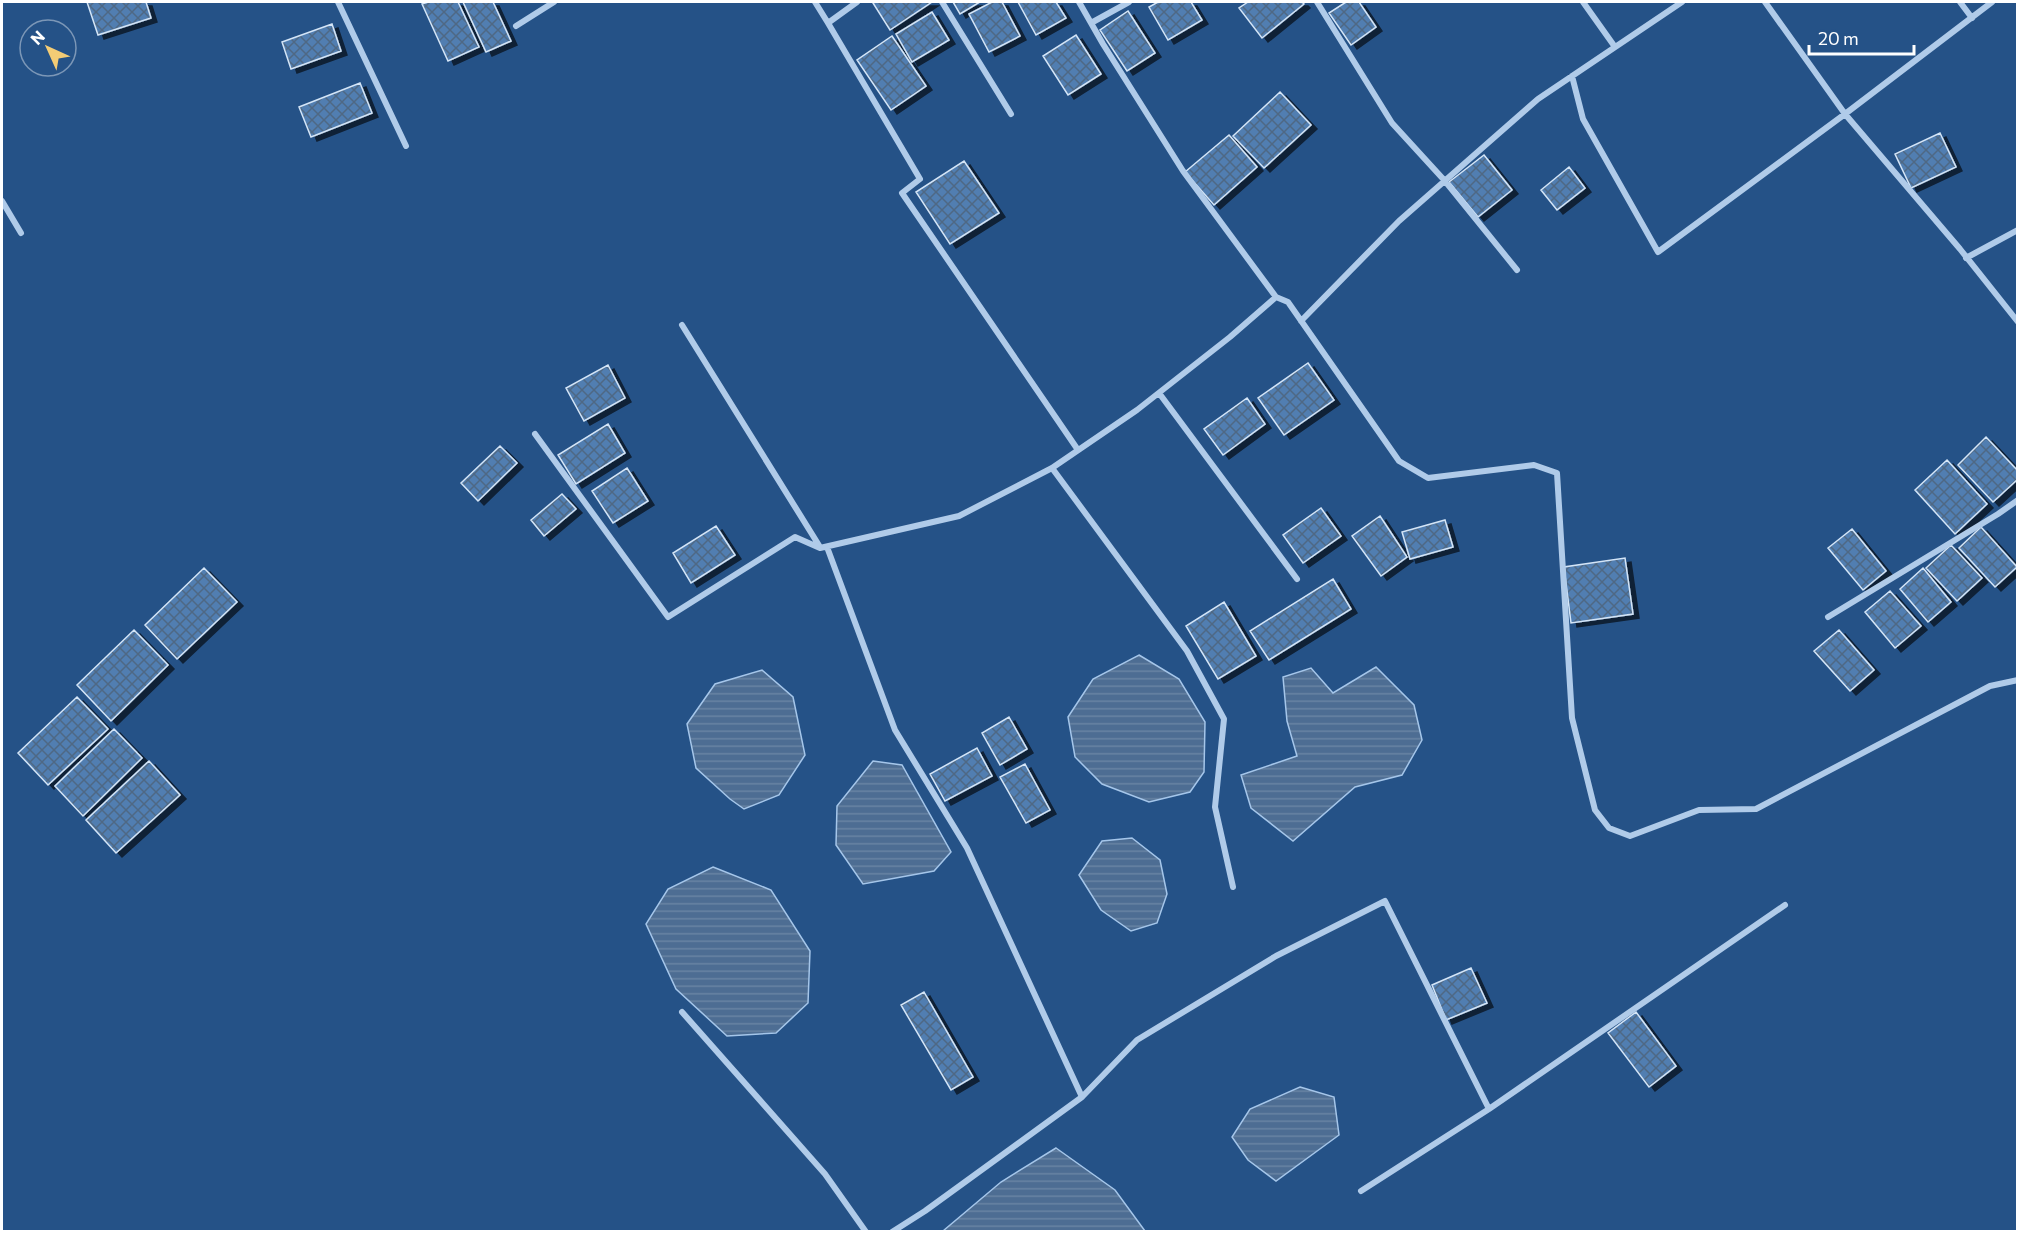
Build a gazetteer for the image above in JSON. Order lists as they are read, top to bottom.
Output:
{
  "scale_bar": "20 m",
  "north": "top left"
}
